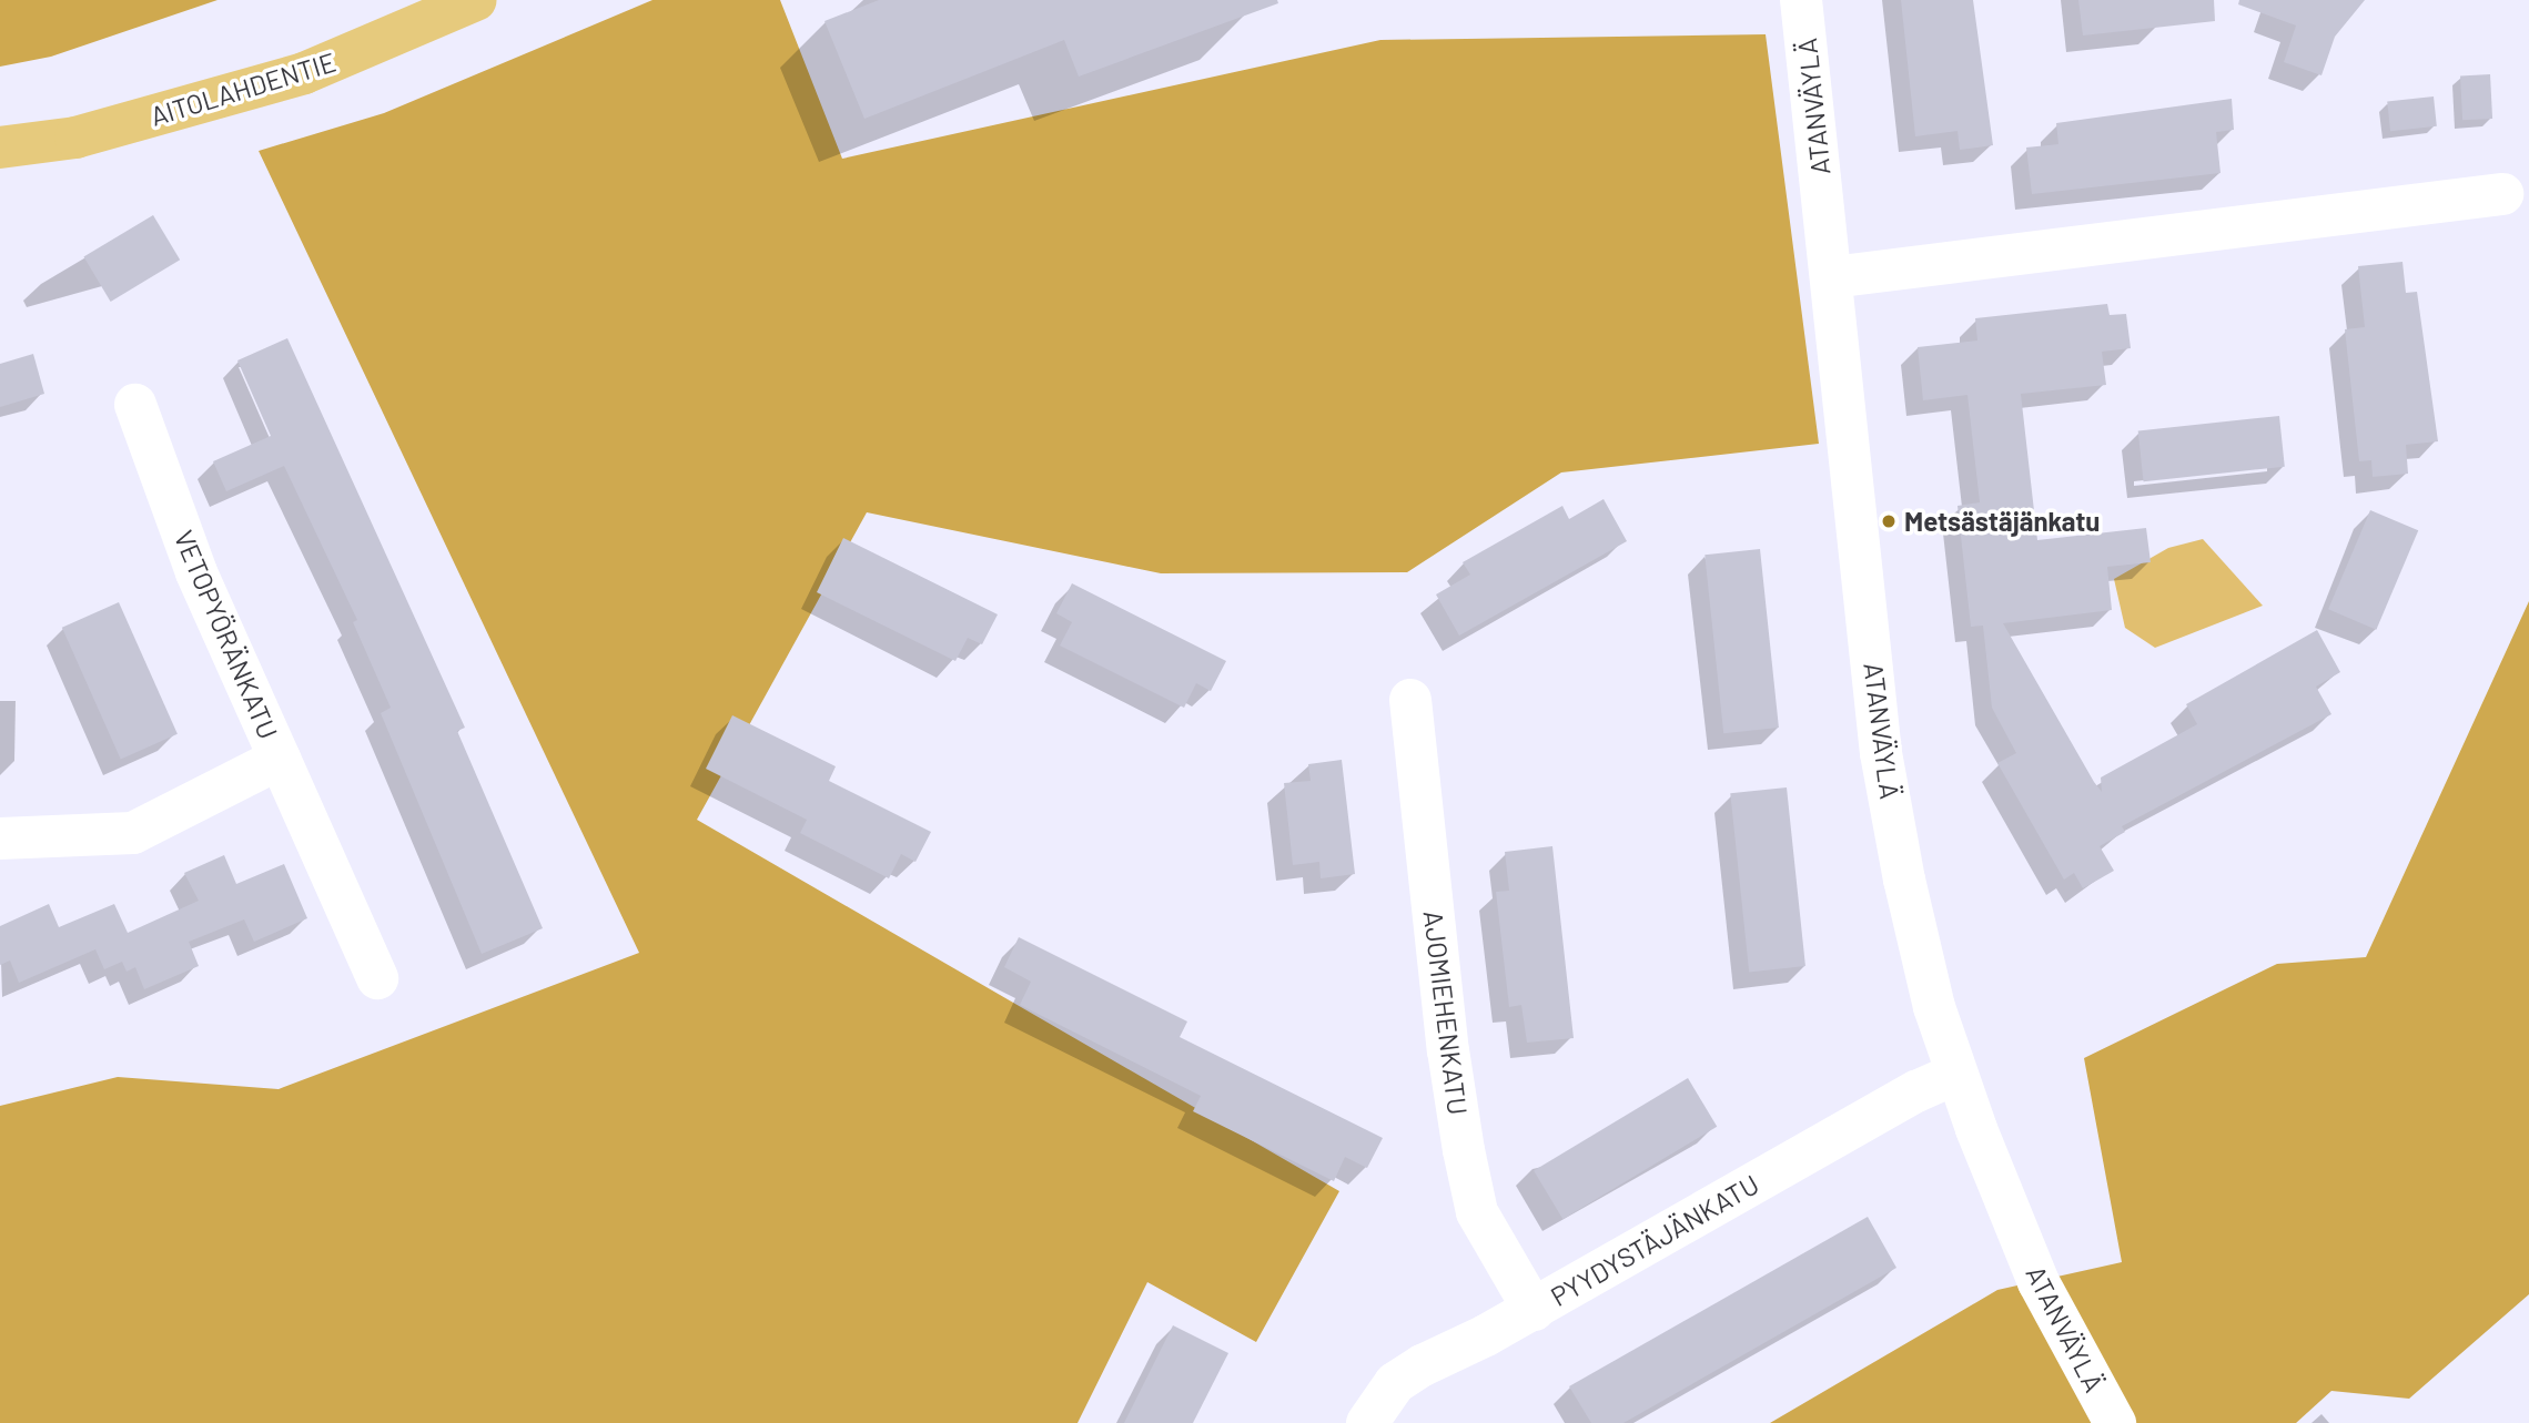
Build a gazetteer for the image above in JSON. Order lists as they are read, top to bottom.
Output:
{
  "streets": {
    "main road": ["AITOLAHDENTIE"],
    "street": [
      "ATANVÄYLÄ",
      "VETOPYÖRÄNKATU",
      "AJOMIEHENKATU",
      "PYYDYSTÄJÄNKATU"
    ]
  },
  "crossings": [
    ["ATANVÄYLÄ", "PYYDYSTÄJÄNKATU"],
    ["AJOMIEHENKATU", "PYYDYSTÄJÄNKATU"]
  ],
  "places": ["Metsästäjänkatu"]
}
